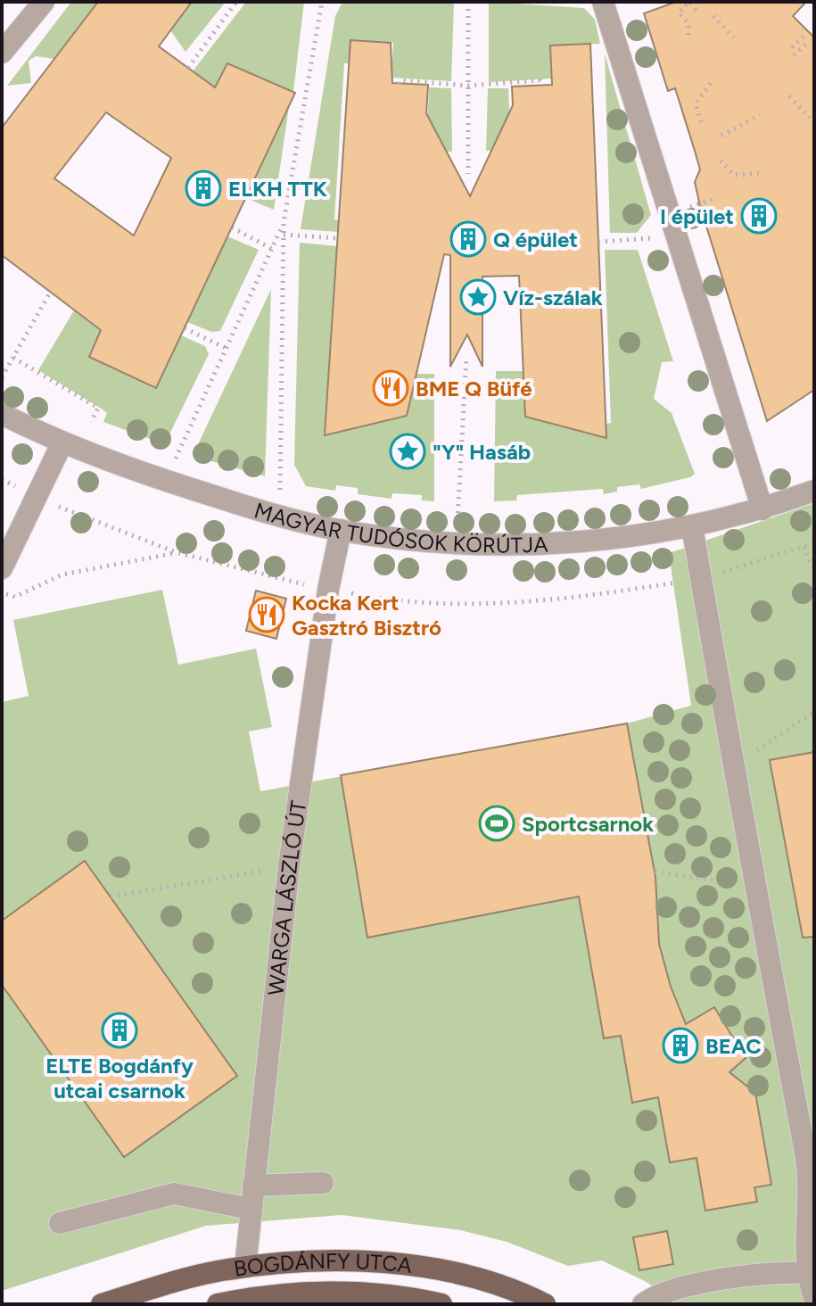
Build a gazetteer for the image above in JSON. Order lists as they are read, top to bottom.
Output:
{
  "streets": {
    "main road": ["BOGDÁNFY UTCA"],
    "street": ["MAGYAR TUDÓSOK KÖRÚTJA", "WARGA LÁSZLÓ ÚT"]
  },
  "crossings": [
    ["MAGYAR TUDÓSOK KÖRÚTJA", "WARGA LÁSZLÓ ÚT"],
    ["WARGA LÁSZLÓ ÚT", "BOGDÁNFY UTCA"]
  ],
  "places": {
    "building": [
      "ELKH TTK",
      "I épület",
      "Q épület",
      "ELTE Bogdánfy utcai csarnok",
      "BEAC"
    ],
    "place": ["Víz-szálak", "\"Y\" Hasáb"],
    "restaurant": ["BME Q Büfé", "Kocka Kert Gasztró Bisztró"],
    "sports": ["Sportcsarnok"]
  }
}
